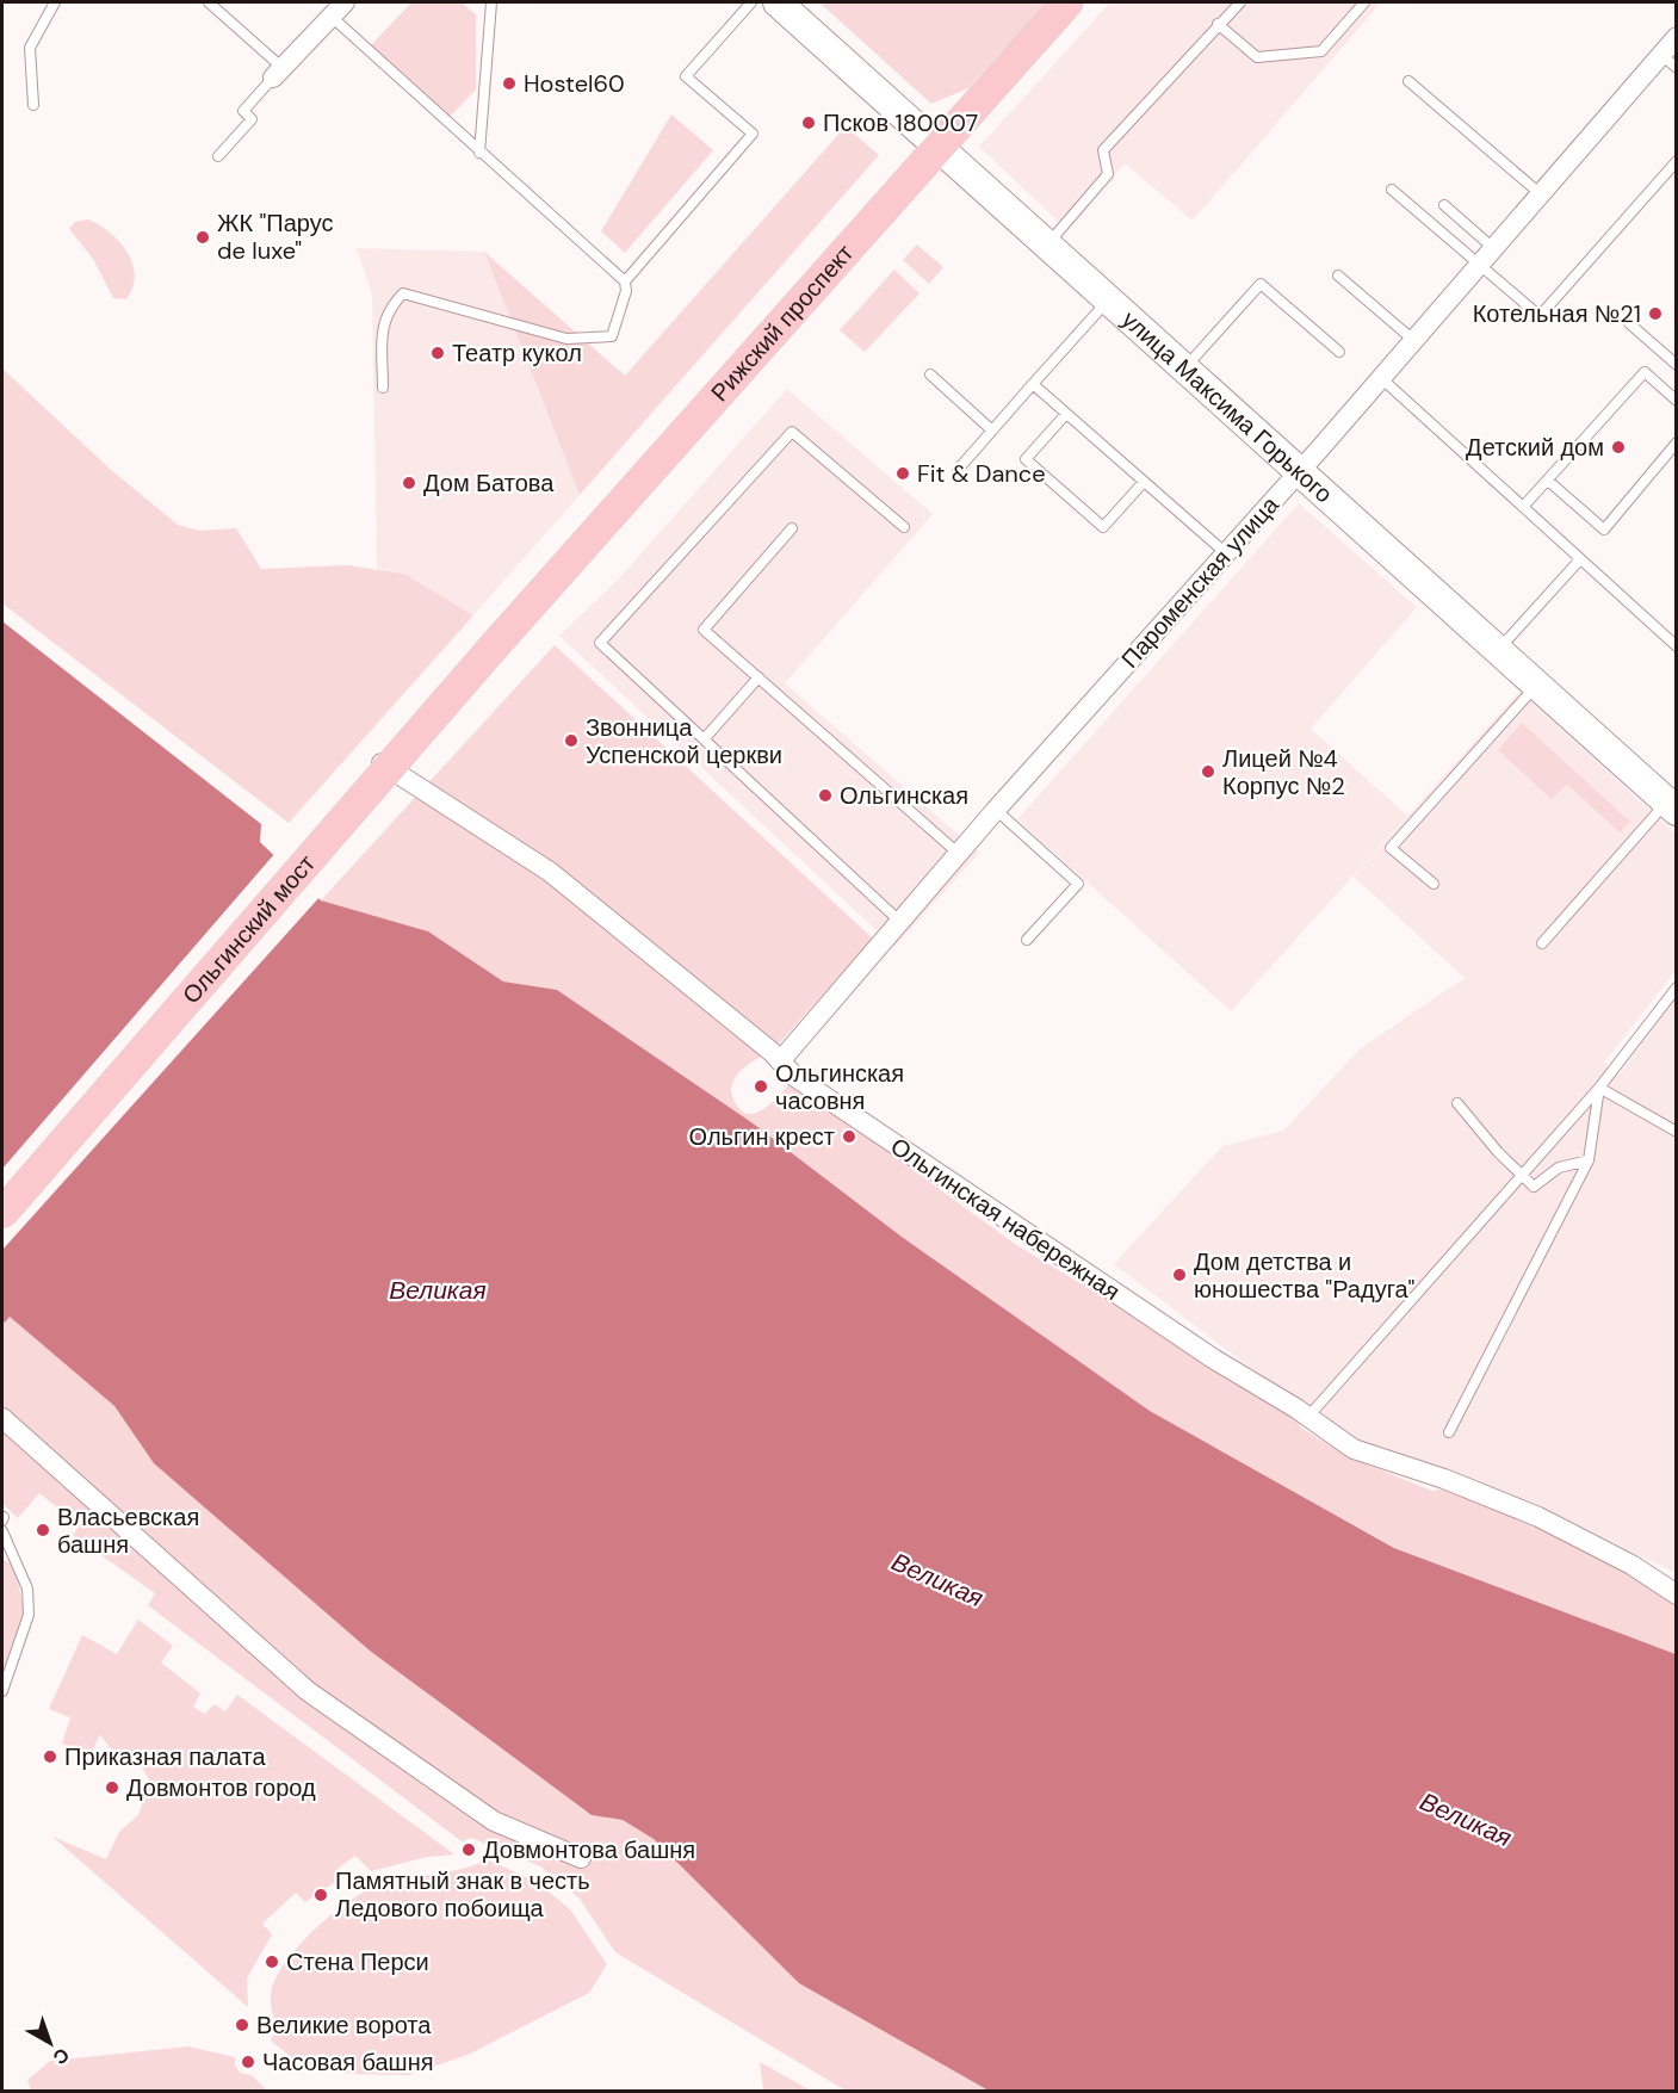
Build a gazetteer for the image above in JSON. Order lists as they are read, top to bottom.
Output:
{
  "streets": {
    "main road": ["Рижский проспект", "улица Максима Горького", "Ольгинский мост"],
    "street": ["Пароменская улица", "Ольгинская набережная"]
  },
  "crossings": [
    ["Рижский проспект", "улица Максима Горького"],
    ["Рижский проспект", "Ольгинский мост"],
    ["улица Максима Горького", "Пароменская улица"],
    ["Пароменская улица", "Ольгинская набережная"]
  ],
  "water": ["Великая"],
  "places": [
    "Hostel60",
    "Псков 180007",
    "ЖК \"Парус de luxe\"",
    "Котельная №21",
    "Театр кукол",
    "Детский дом",
    "Fit & Dance",
    "Дом Батова",
    "Звонница Успенской церкви",
    "Лицей №4 Корпус №2",
    "Ольгинская",
    "Ольгинская часовня",
    "Ольгин крест",
    "Дом детства и юношества \"Радуга\"",
    "Власьевская башня",
    "Приказная палата",
    "Довмонтов город",
    "Довмонтова башня",
    "Памятный знак в честь Ледового побоища",
    "Стена Перси",
    "Великие ворота",
    "Часовая башня"
  ],
  "north": "bottom right"
}
